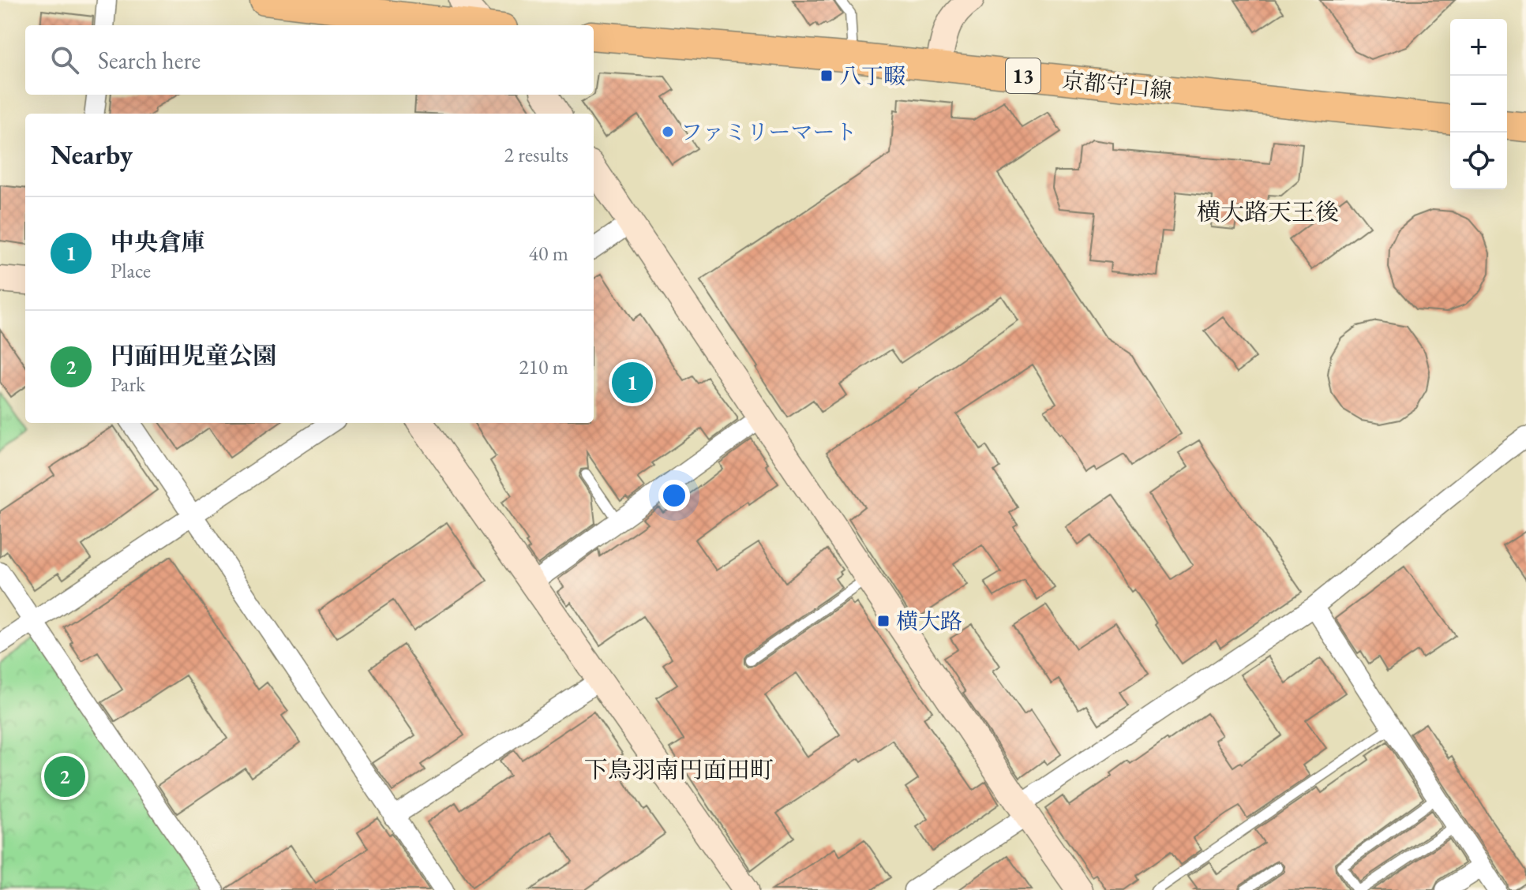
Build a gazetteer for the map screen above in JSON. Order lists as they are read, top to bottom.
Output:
{
  "streets": {
    "main road": ["13", "京都守口線"]
  },
  "districts": ["横大路天王後", "下鳥羽南円面田町"],
  "places": {
    "transit": ["八丁畷", "横大路"],
    "other": ["ファミリーマート"]
  },
  "page": {
    "map_buttons": ["+", "−"],
    "search": "Search here",
    "heading": ["Nearby", "2 results"],
    "list": [
      {
        "mark": "1",
        "name": "中央倉庫",
        "note": "Place",
        "value": "40 m"
      },
      {
        "mark": "2",
        "name": "円面田児童公園",
        "note": "Park",
        "value": "210 m"
      }
    ],
    "pins": ["1", "2"]
  }
}
